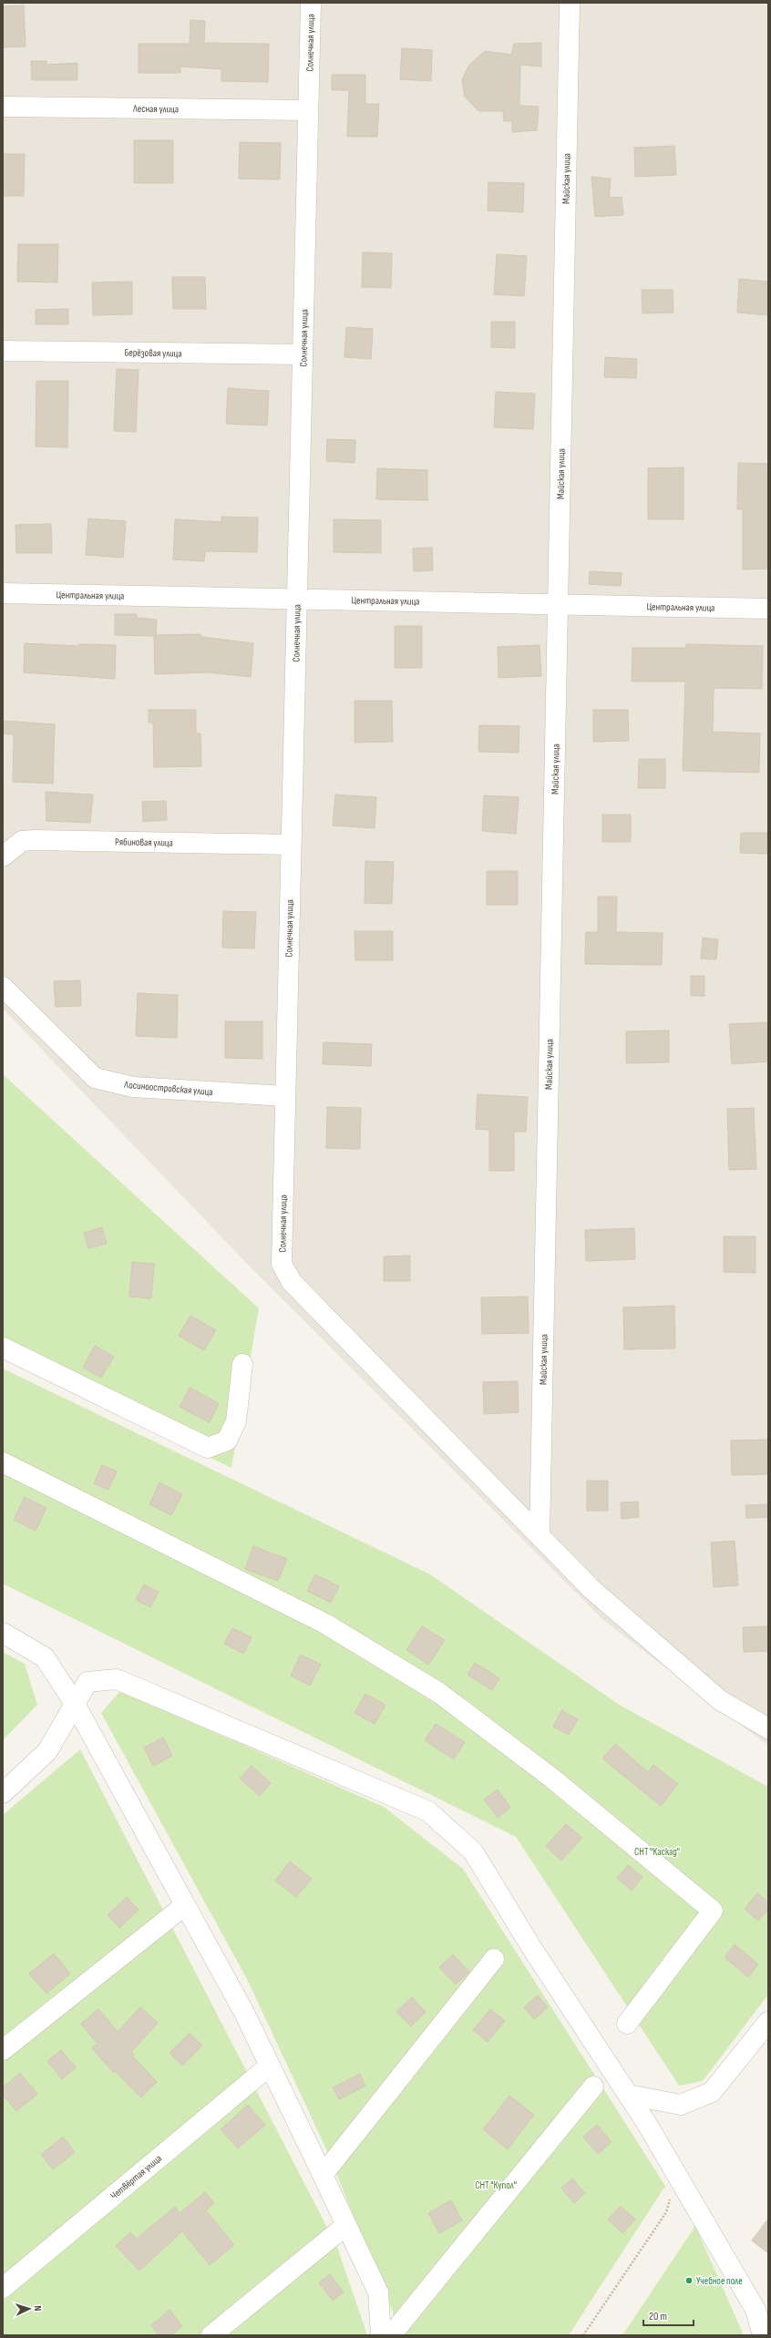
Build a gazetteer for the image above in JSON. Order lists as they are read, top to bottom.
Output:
{
  "streets": {
    "street": [
      "Солнечная улица",
      "Лесная улица",
      "Майская улица",
      "Берёзовая улица",
      "Центральная улица",
      "Рябиновая улица",
      "Лосиноостровская улица",
      "Четвёртая улица"
    ]
  },
  "crossings": [
    ["Солнечная улица", "Лесная улица"],
    ["Солнечная улица", "Майская улица"],
    ["Солнечная улица", "Берёзовая улица"],
    ["Солнечная улица", "Центральная улица"],
    ["Солнечная улица", "Рябиновая улица"],
    ["Солнечная улица", "Лосиноостровская улица"],
    ["Майская улица", "Центральная улица"]
  ],
  "parks": ["СНТ \"Каскад\"", "СНТ \"Купол\""],
  "places": ["Учебное поле"],
  "scale_bar": "20 m",
  "north": "right"
}
